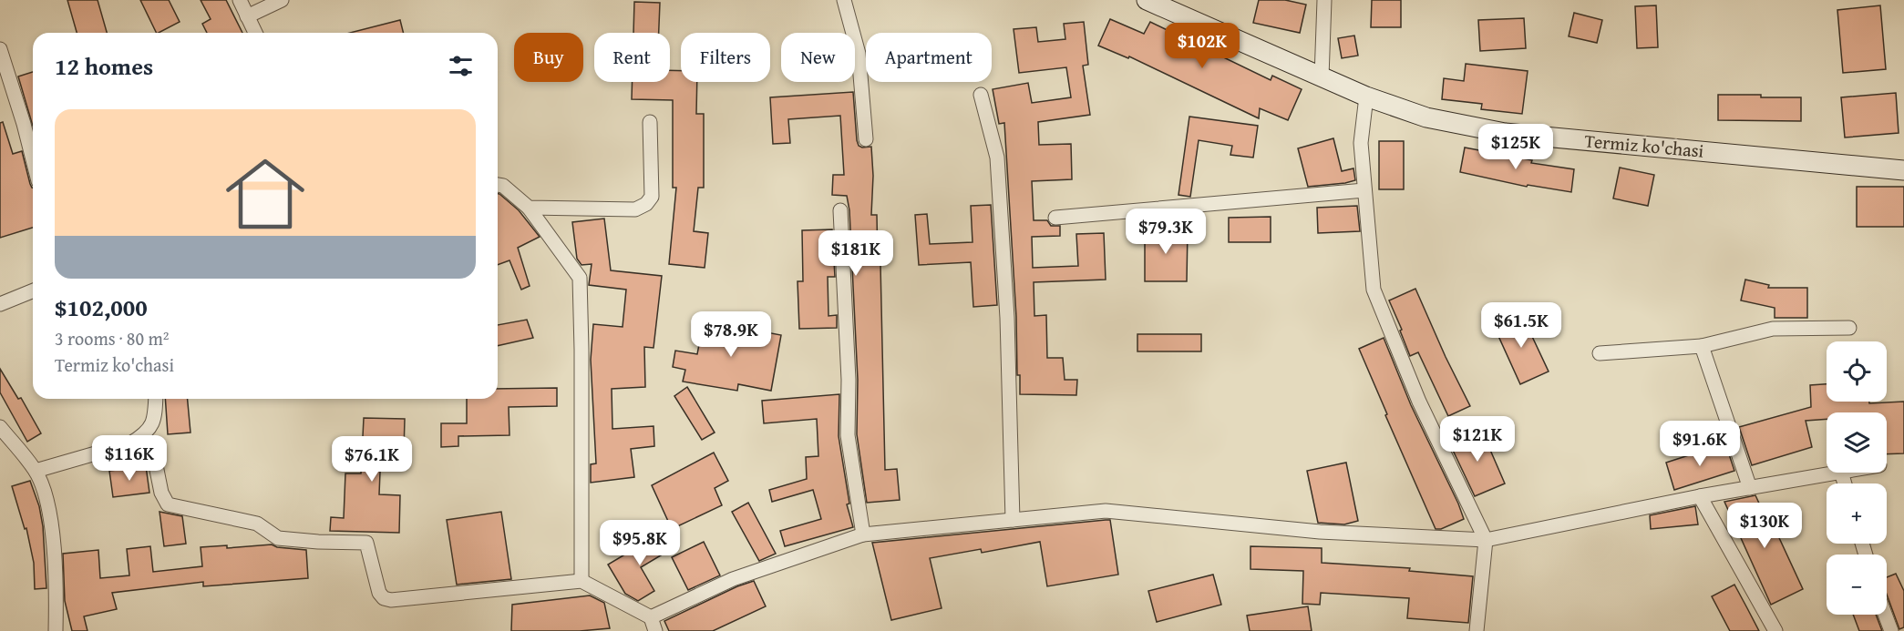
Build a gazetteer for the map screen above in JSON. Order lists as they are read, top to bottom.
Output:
{
  "streets": {
    "main road": ["Termiz ko'chasi"]
  },
  "page": {
    "price": [
      "$102K",
      "$125K",
      "$79.3K",
      "$181K",
      "$61.5K",
      "$78.9K",
      "$121K",
      "$91.6K",
      "$116K",
      "$76.1K",
      "$130K",
      "$95.8K"
    ],
    "chip": [
      "Buy",
      "Rent",
      "Filters",
      "New",
      "Apartment"
    ],
    "heading": "12 homes",
    "list": [
      {
        "name": "$102,000",
        "note": "3 rooms · 80 m² · Termiz ko'chasi"
      }
    ],
    "map_buttons": ["+", "−"]
  }
}
